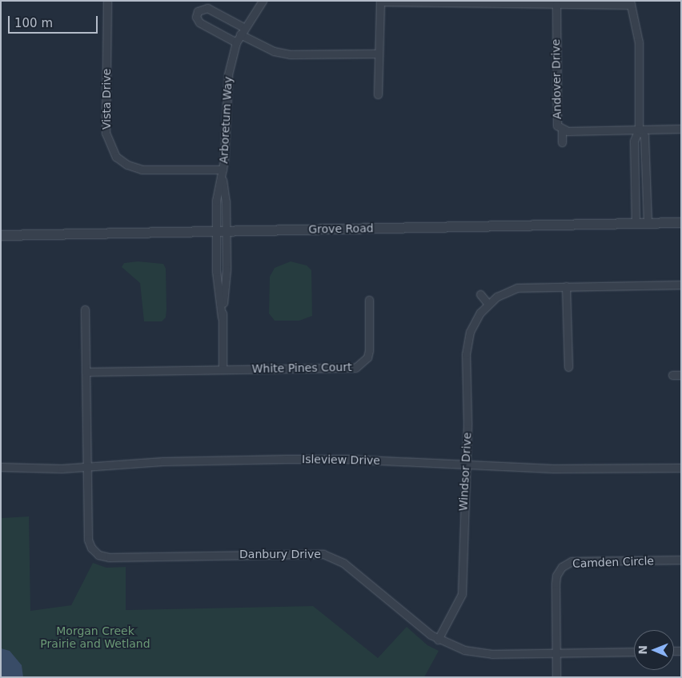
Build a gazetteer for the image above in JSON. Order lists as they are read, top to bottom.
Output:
{
  "streets": {
    "street": [
      "Andover Drive",
      "Vista Drive",
      "Arboretum Way",
      "Grove Road",
      "White Pines Court",
      "Isleview Drive",
      "Windsor Drive",
      "Danbury Drive",
      "Camden Circle"
    ]
  },
  "crossings": [
    ["Vista Drive", "Arboretum Way"],
    ["Arboretum Way", "Grove Road"],
    ["Arboretum Way", "White Pines Court"],
    ["Isleview Drive", "Windsor Drive"],
    ["Isleview Drive", "Danbury Drive"],
    ["Windsor Drive", "Danbury Drive"],
    ["Danbury Drive", "Camden Circle"]
  ],
  "parks": ["Morgan Creek Prairie and Wetland"],
  "scale_bar": "100 m",
  "north": "left"
}
